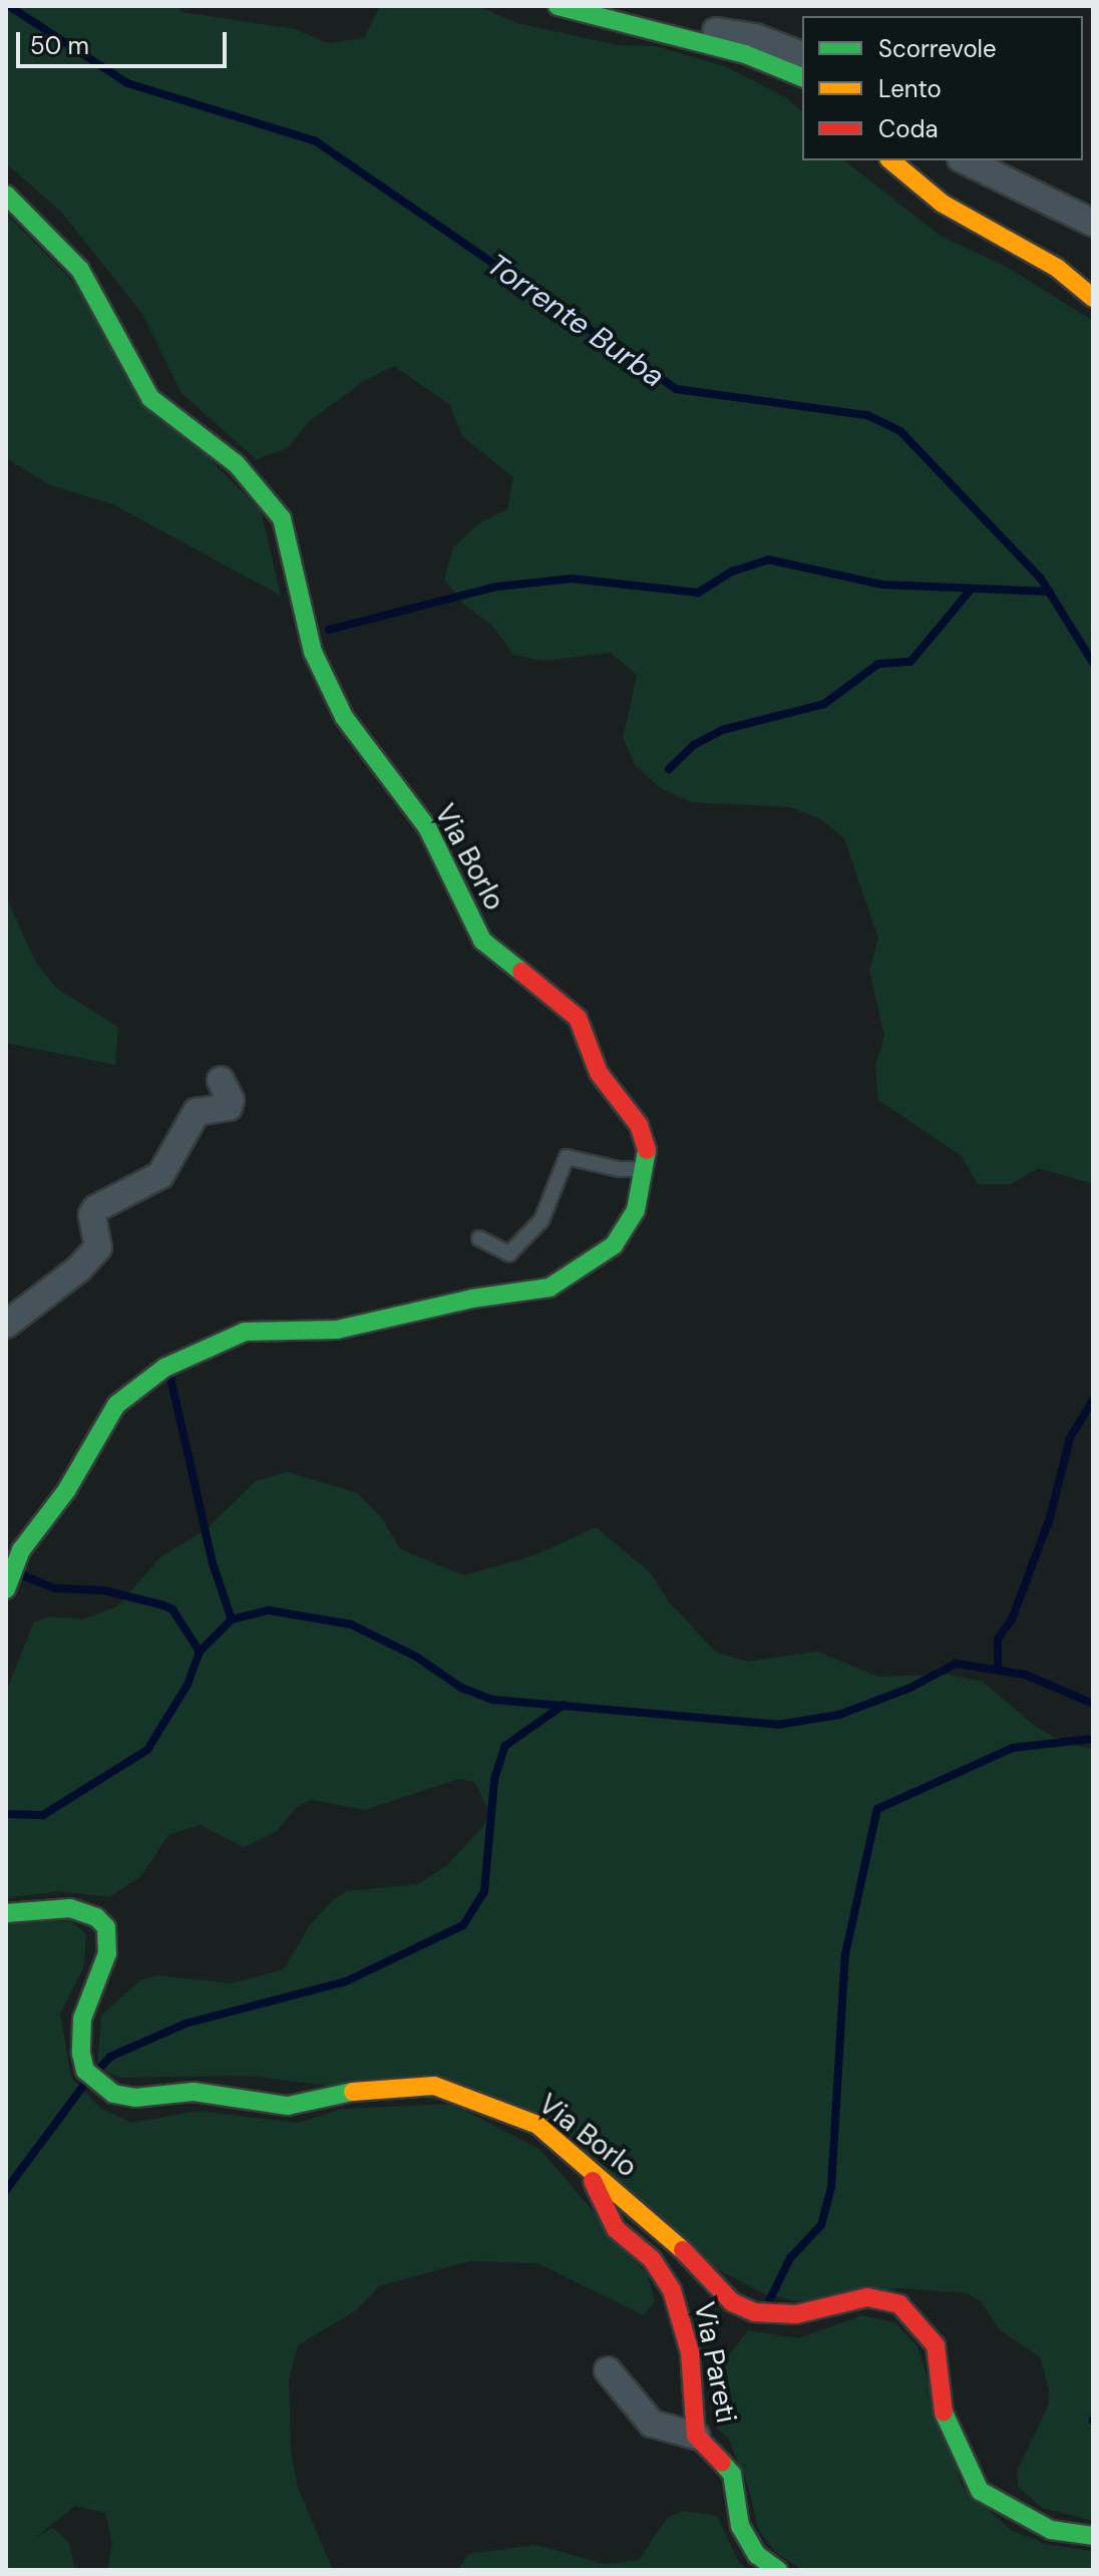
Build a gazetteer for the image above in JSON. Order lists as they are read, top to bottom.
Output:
{
  "streets": {
    "main road": ["Via Borlo", "Via Pareti"]
  },
  "crossings": [
    ["Via Borlo", "Via Pareti"]
  ],
  "water": ["Torrente Burba"],
  "legend": ["Scorrevole", "Lento", "Coda"],
  "scale_bar": "50 m"
}
